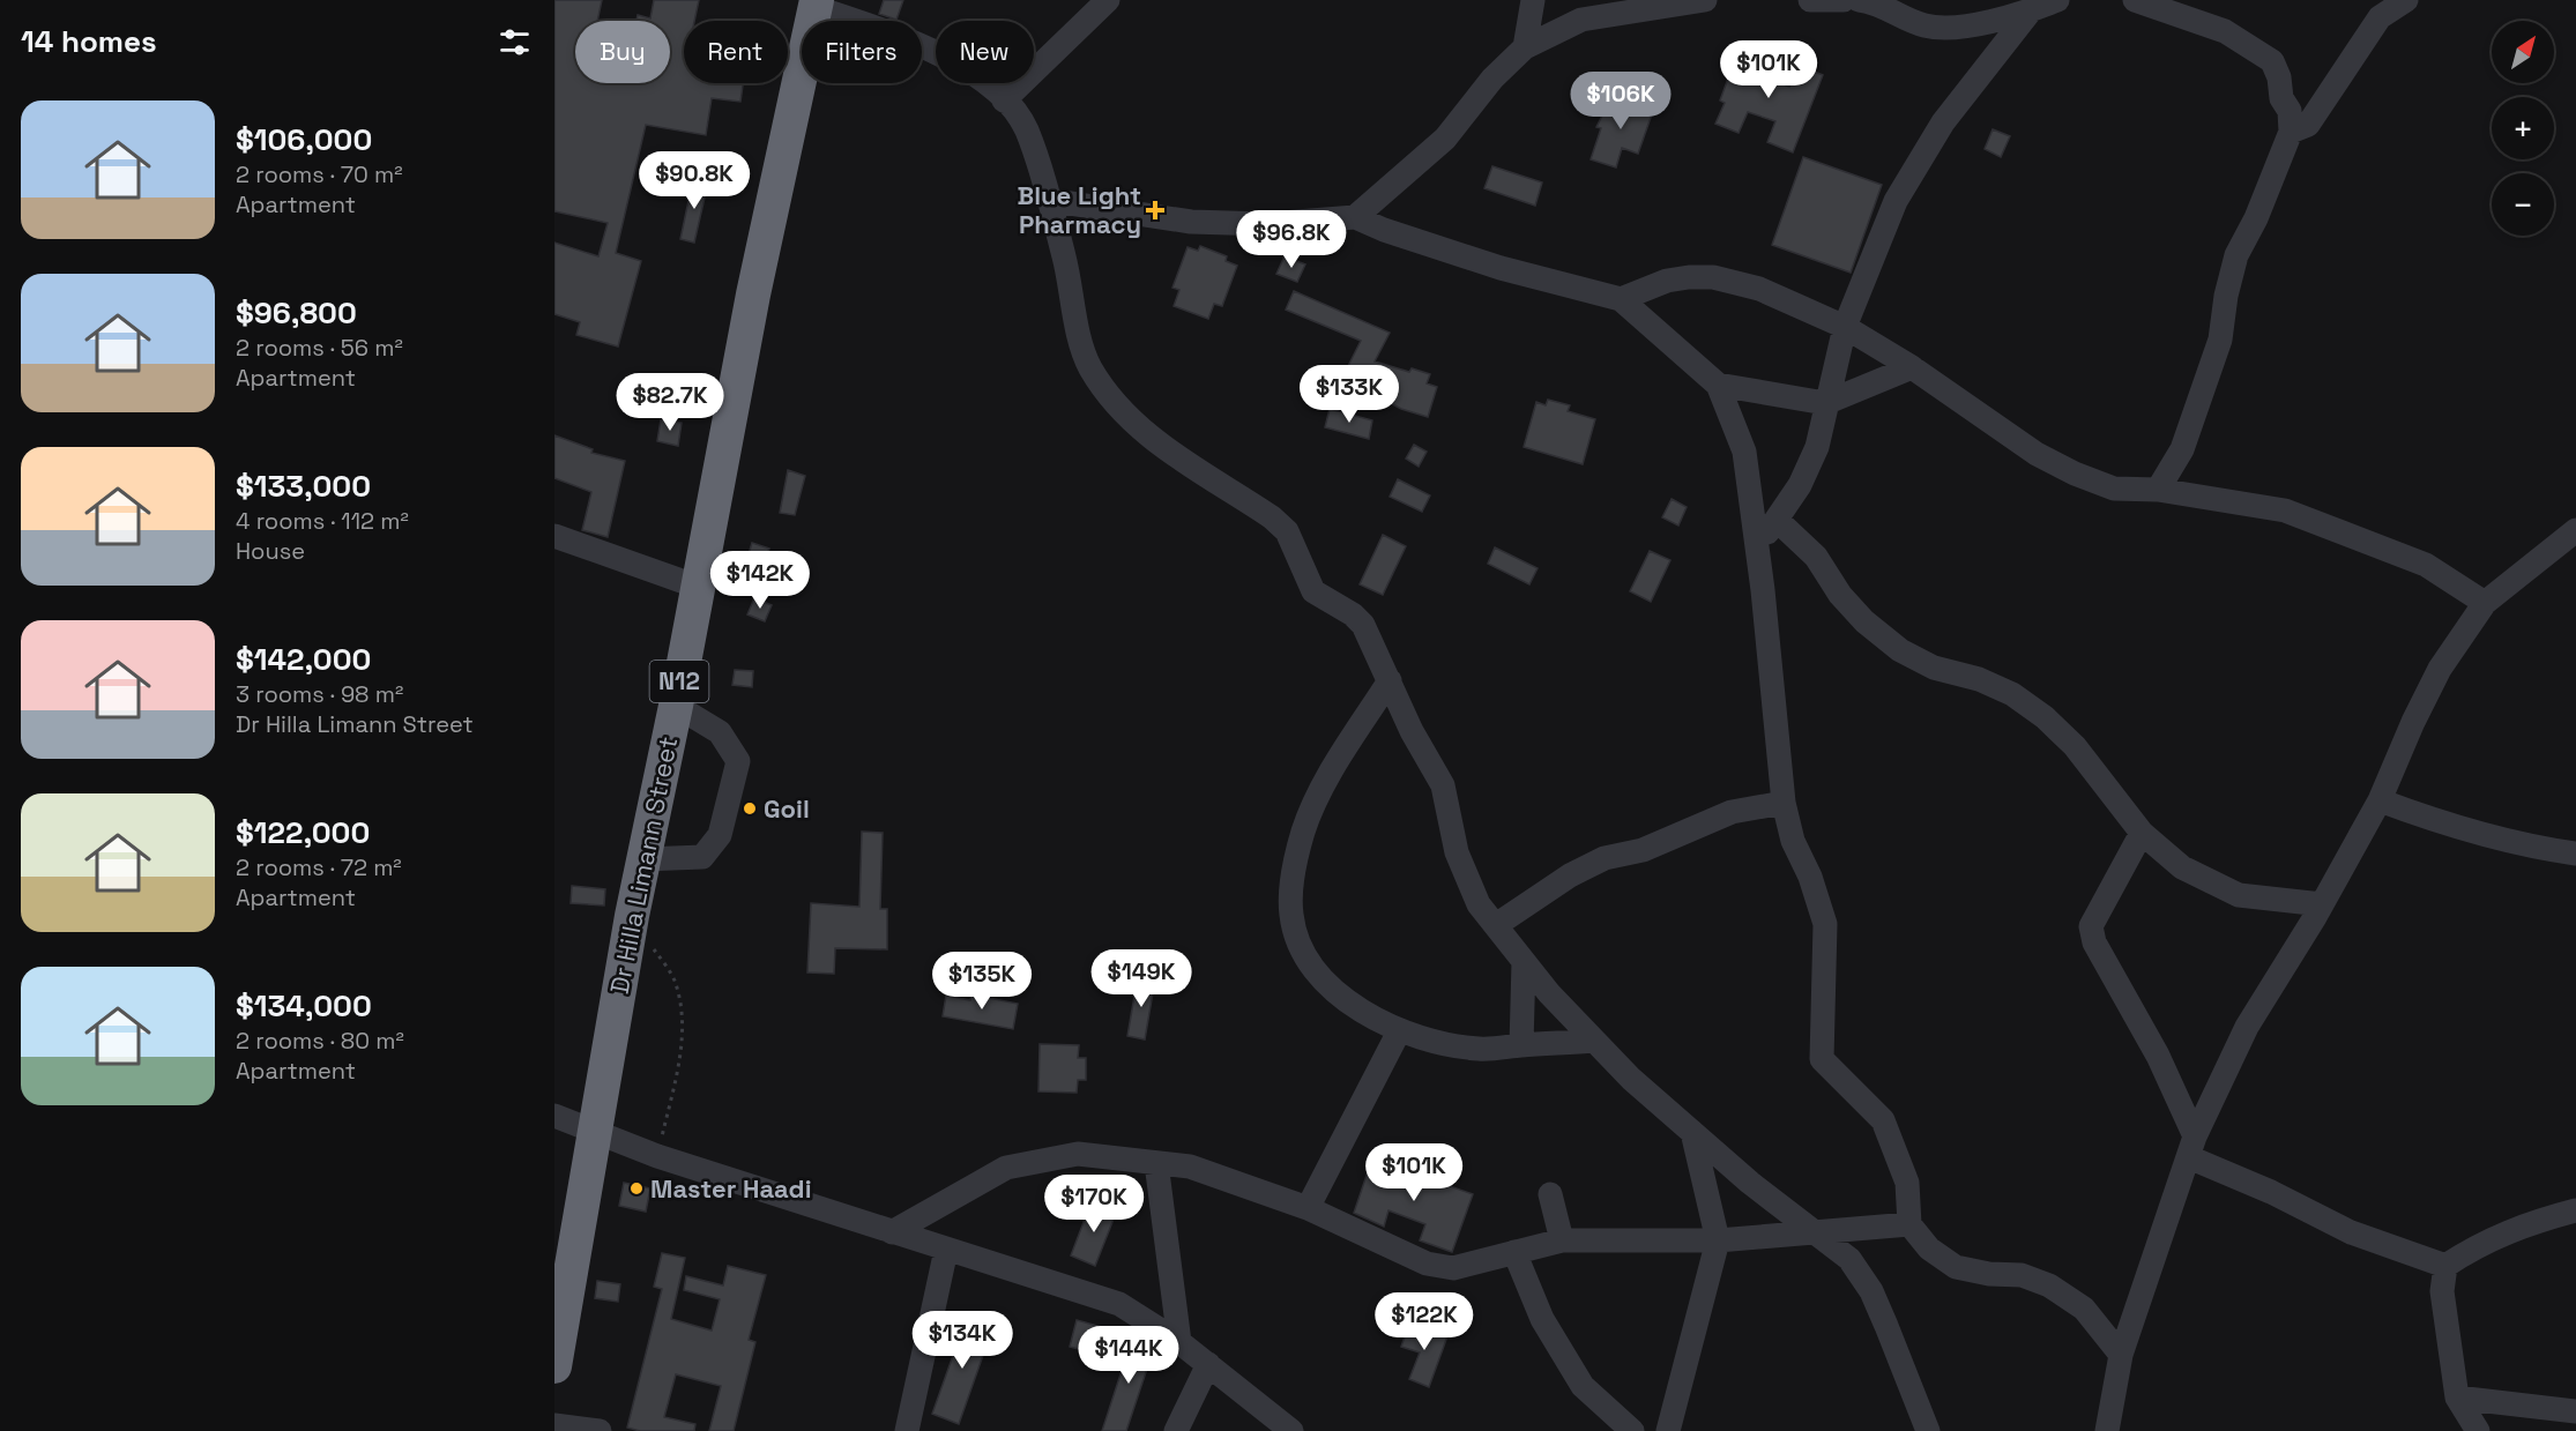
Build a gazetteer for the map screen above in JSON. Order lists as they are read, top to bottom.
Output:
{
  "streets": {
    "highway": ["N12", "Dr Hilla Limann Street"]
  },
  "places": {
    "health": ["Blue Light Pharmacy"],
    "other": ["Goil", "Master Haadi"]
  },
  "north": "top right",
  "page": {
    "heading": "14 homes",
    "map_buttons": ["+", "−"],
    "chip": [
      "Buy",
      "Rent",
      "Filters",
      "New"
    ],
    "price": [
      "$101K",
      "$106K",
      "$90.8K",
      "$96.8K",
      "$133K",
      "$82.7K",
      "$142K",
      "$149K",
      "$135K",
      "$101K",
      "$170K",
      "$122K",
      "$134K",
      "$144K"
    ],
    "list": [
      {
        "name": "$106,000",
        "note": "2 rooms · 70 m² · Apartment"
      },
      {
        "name": "$96,800",
        "note": "2 rooms · 56 m² · Apartment"
      },
      {
        "name": "$133,000",
        "note": "4 rooms · 112 m² · House"
      },
      {
        "name": "$142,000",
        "note": "3 rooms · 98 m² · Dr Hilla Limann Street"
      },
      {
        "name": "$122,000",
        "note": "2 rooms · 72 m² · Apartment"
      },
      {
        "name": "$134,000",
        "note": "2 rooms · 80 m² · Apartment"
      }
    ]
  }
}
